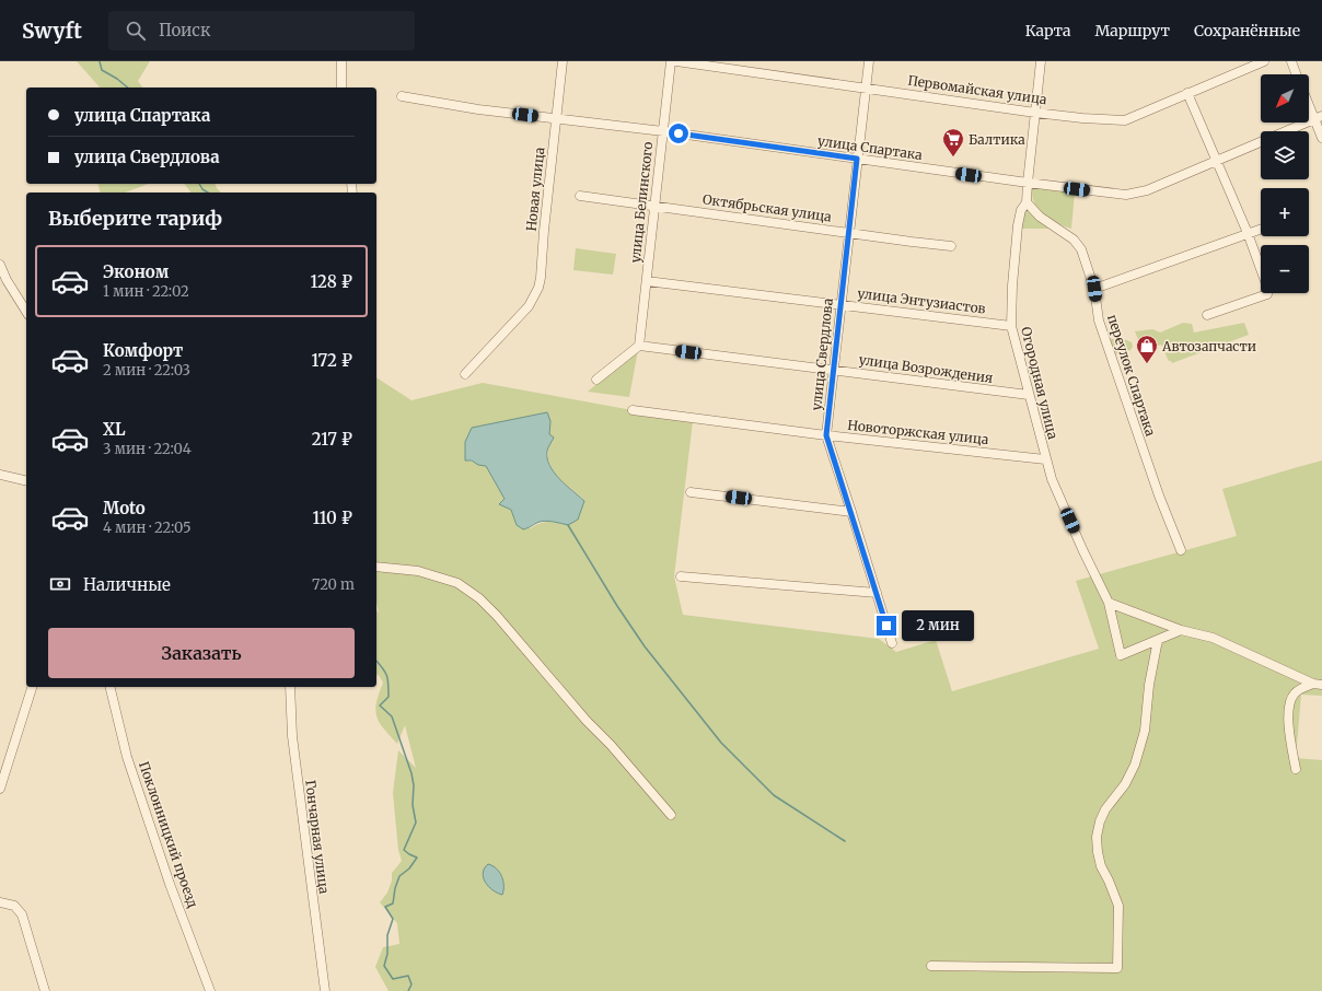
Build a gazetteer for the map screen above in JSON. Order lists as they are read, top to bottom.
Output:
{
  "streets": {
    "street": [
      "Первомайская улица",
      "улица Спартака",
      "Новая улица",
      "улица Белинского",
      "Октябрьская улица",
      "улица Энтузиастов",
      "улица Свердлова",
      "улица Возрождения",
      "переулок Спартака",
      "Огородная улица",
      "Новоторжская улица",
      "Поклонницкий проезд",
      "Гончарная улица"
    ]
  },
  "crossings": [
    ["Первомайская улица", "улица Свердлова"],
    ["Первомайская улица", "Огородная улица"],
    ["улица Спартака", "Новая улица"],
    ["улица Спартака", "улица Белинского"],
    ["улица Спартака", "улица Свердлова"],
    ["улица Спартака", "Огородная улица"],
    ["улица Белинского", "Октябрьская улица"],
    ["улица Белинского", "улица Энтузиастов"],
    ["улица Белинского", "улица Возрождения"],
    ["Октябрьская улица", "улица Свердлова"],
    ["улица Энтузиастов", "улица Свердлова"],
    ["улица Энтузиастов", "Огородная улица"],
    ["улица Свердлова", "улица Возрождения"],
    ["улица Свердлова", "Новоторжская улица"],
    ["улица Возрождения", "Огородная улица"],
    ["переулок Спартака", "Огородная улица"],
    ["Огородная улица", "Новоторжская улица"]
  ],
  "places": {
    "supermarket": ["Балтика"],
    "shop": ["Автозапчасти"]
  },
  "north": "bottom left",
  "page": {
    "header": "Swyft",
    "search": "Поиск",
    "nav": ["Карта", "Маршрут", "Сохранённые"],
    "map_buttons": ["+", "−"],
    "banner": ["улица Спартака", "улица Свердлова"],
    "heading": "Выберите тариф",
    "list": [
      {
        "name": "Эконом",
        "note": "1 мин · 22:02",
        "value": "128 ₽"
      },
      {
        "name": "Комфорт",
        "note": "2 мин · 22:03",
        "value": "172 ₽"
      },
      {
        "name": "XL",
        "note": "3 мин · 22:04",
        "value": "217 ₽"
      },
      {
        "name": "Moto",
        "note": "4 мин · 22:05",
        "value": "110 ₽"
      }
    ],
    "pay": ["Наличные", "720 m"],
    "bubble": "2 мин",
    "buttons": "Заказать"
  }
}
